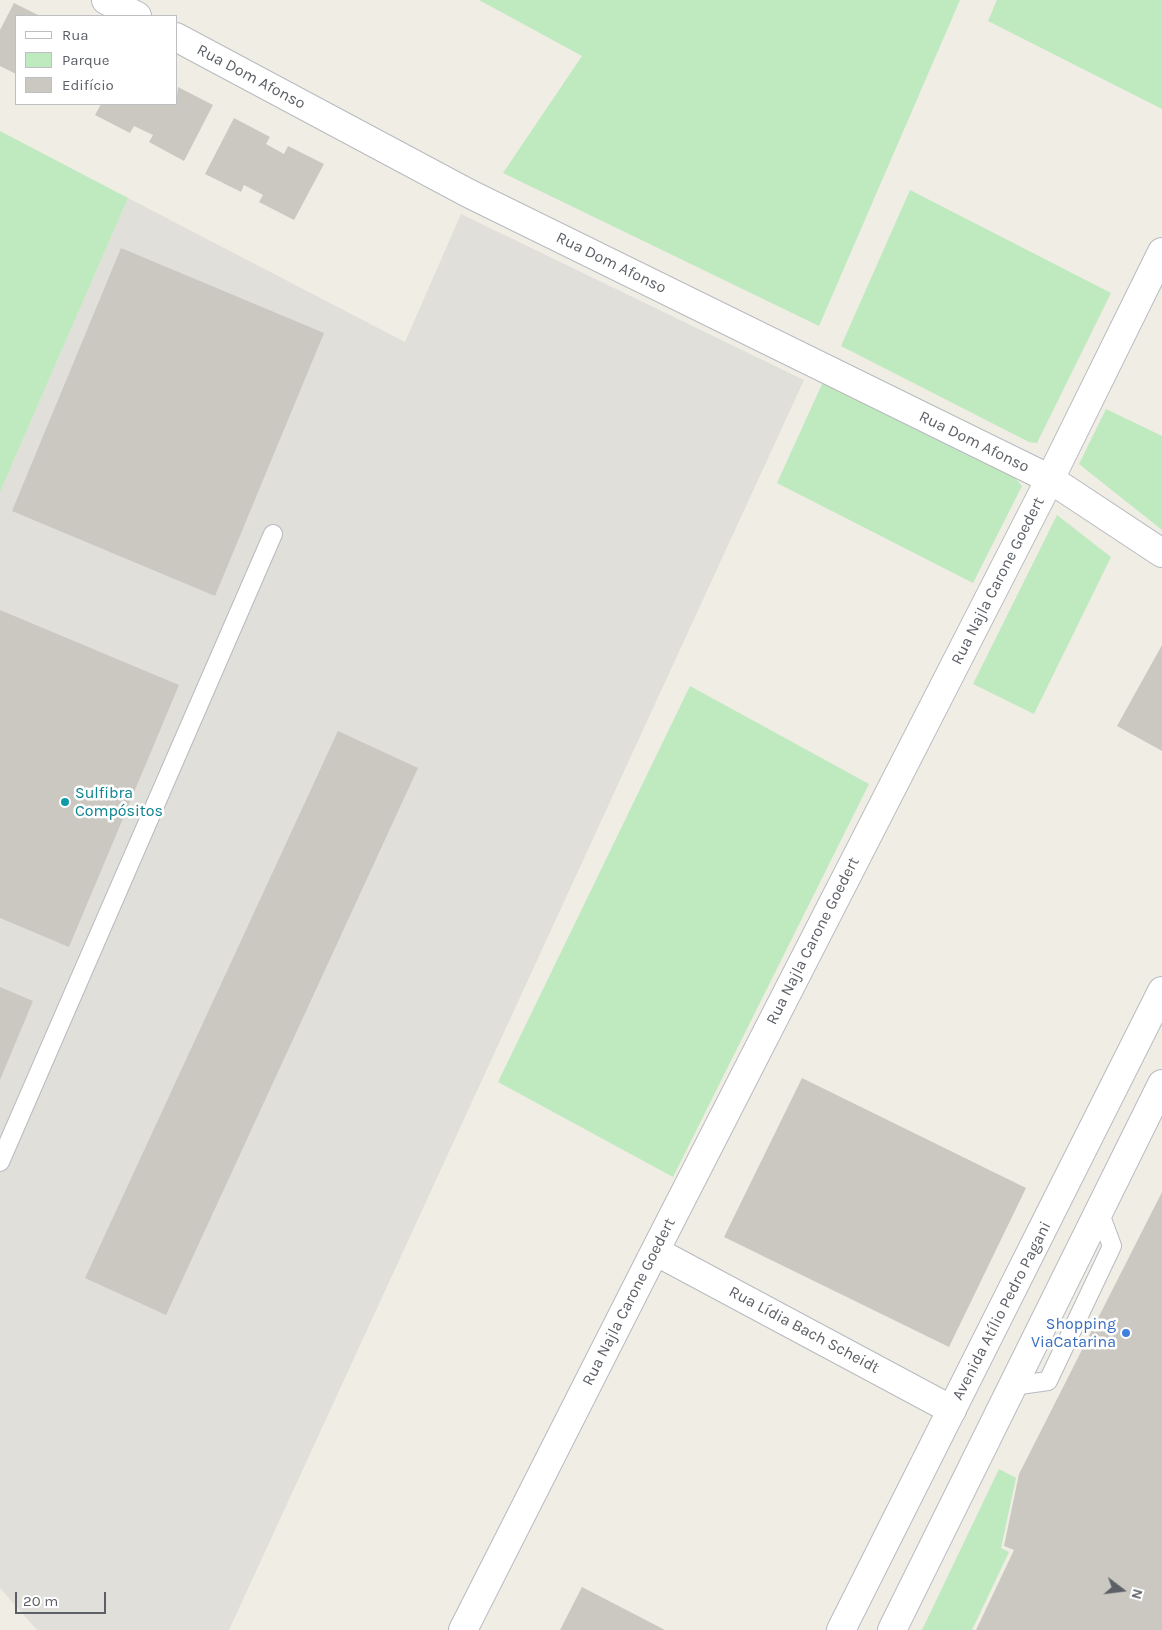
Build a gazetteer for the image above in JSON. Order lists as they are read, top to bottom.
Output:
{
  "streets": {
    "street": [
      "Rua Dom Afonso",
      "Rua Najla Carone Goedert",
      "Avenida Atílio Pedro Pagani",
      "Rua Lídia Bach Scheidt"
    ]
  },
  "crossings": [
    ["Rua Dom Afonso", "Rua Najla Carone Goedert"],
    ["Rua Najla Carone Goedert", "Rua Lídia Bach Scheidt"],
    ["Avenida Atílio Pedro Pagani", "Rua Lídia Bach Scheidt"]
  ],
  "places": ["Sulfibra Compósitos", "Shopping ViaCatarina"],
  "legend": ["Rua", "Parque", "Edifício"],
  "scale_bar": "20 m",
  "north": "right"
}
